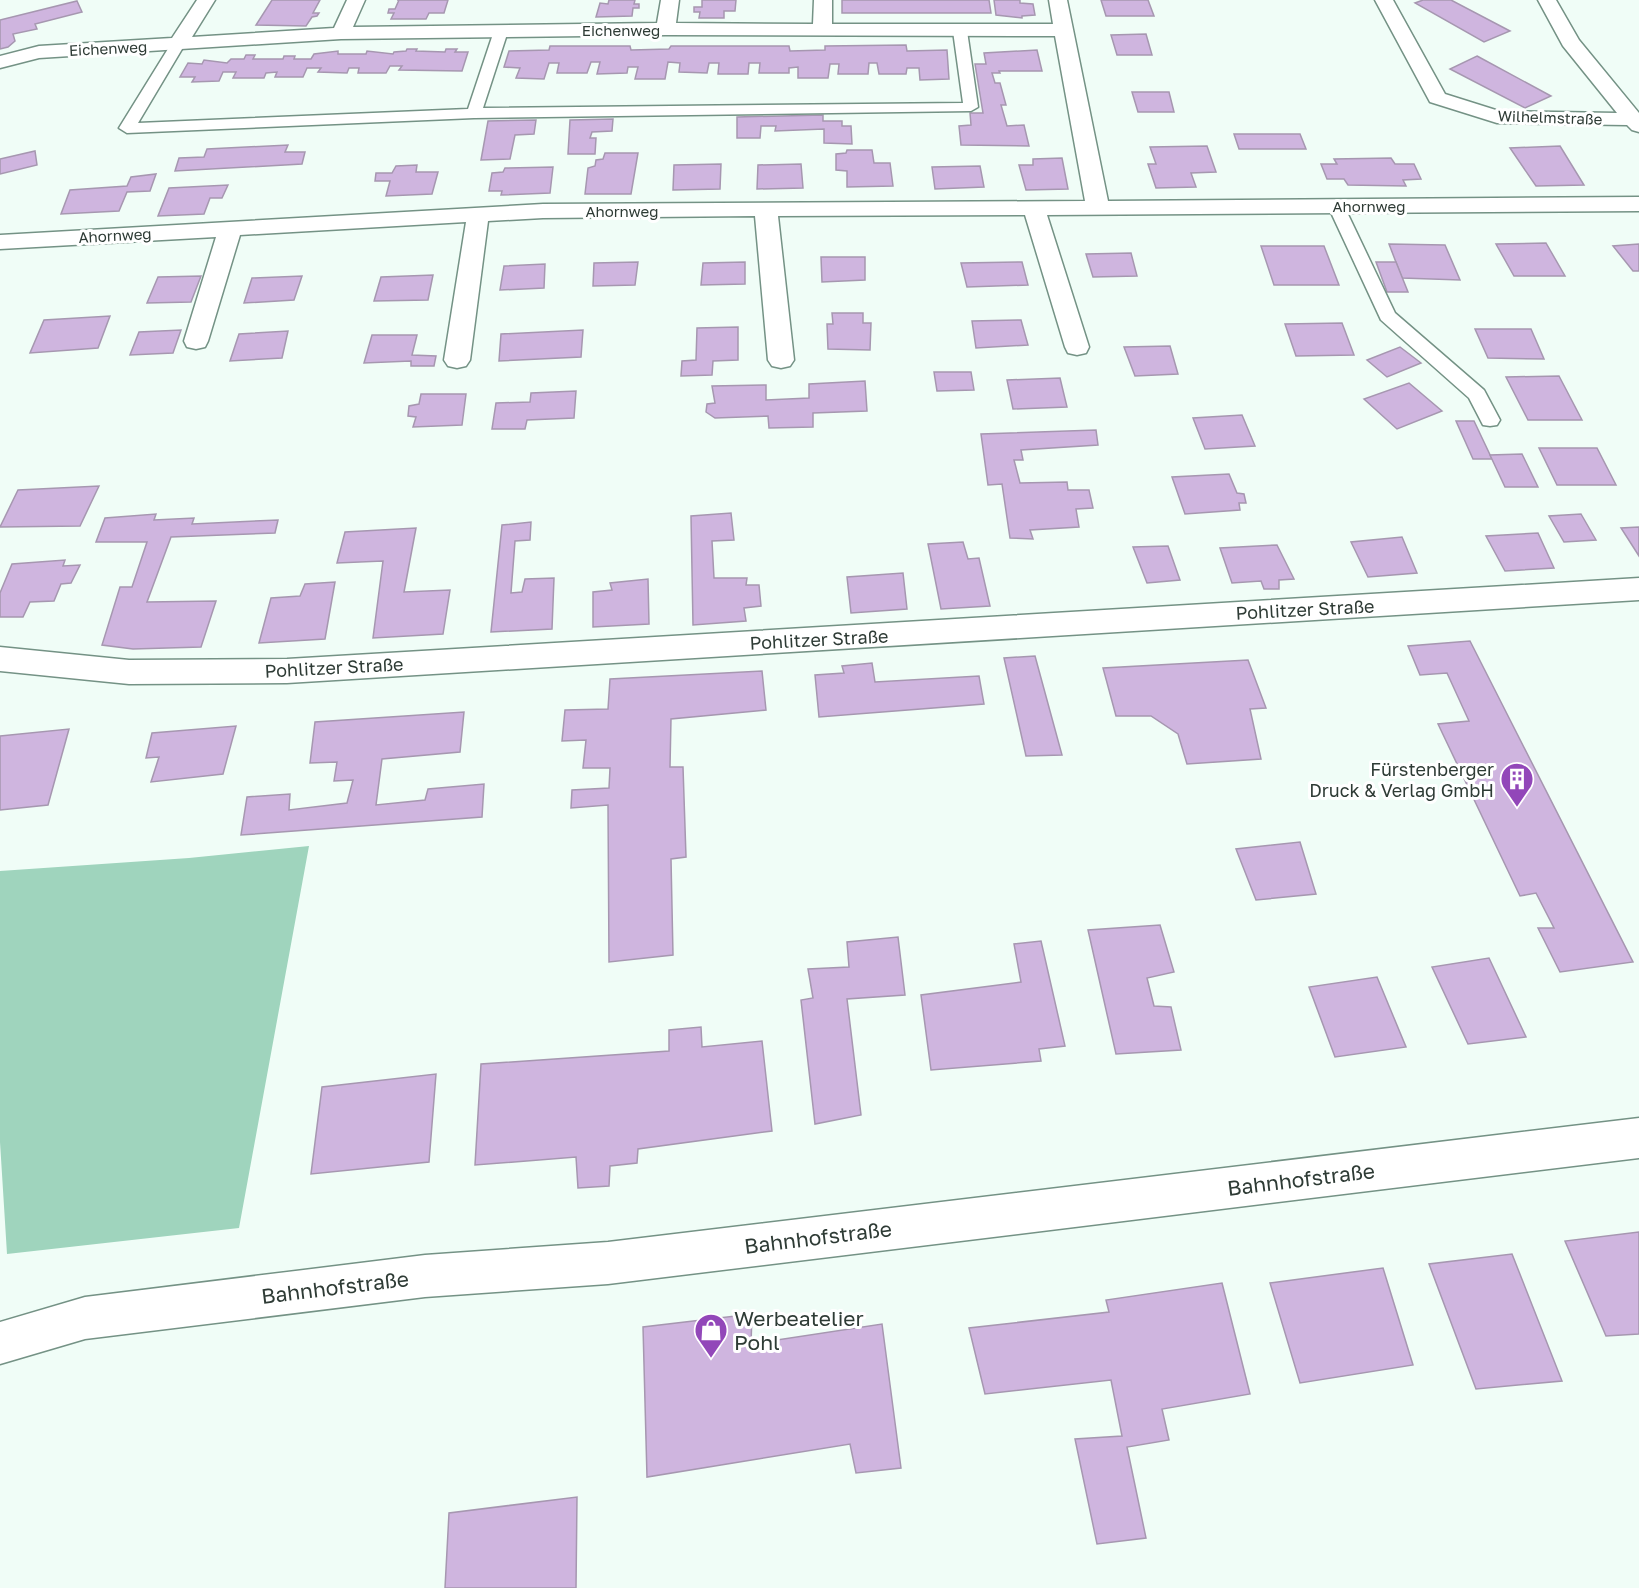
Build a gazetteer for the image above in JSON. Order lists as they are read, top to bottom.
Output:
{
  "streets": {
    "street": [
      "Eichenweg",
      "Wilhelmstraße",
      "Ahornweg",
      "Pohlitzer Straße",
      "Bahnhofstraße"
    ]
  },
  "places": {
    "building": ["Fürstenberger Druck & Verlag GmbH"],
    "shop": ["Werbeatelier Pohl"]
  }
}
